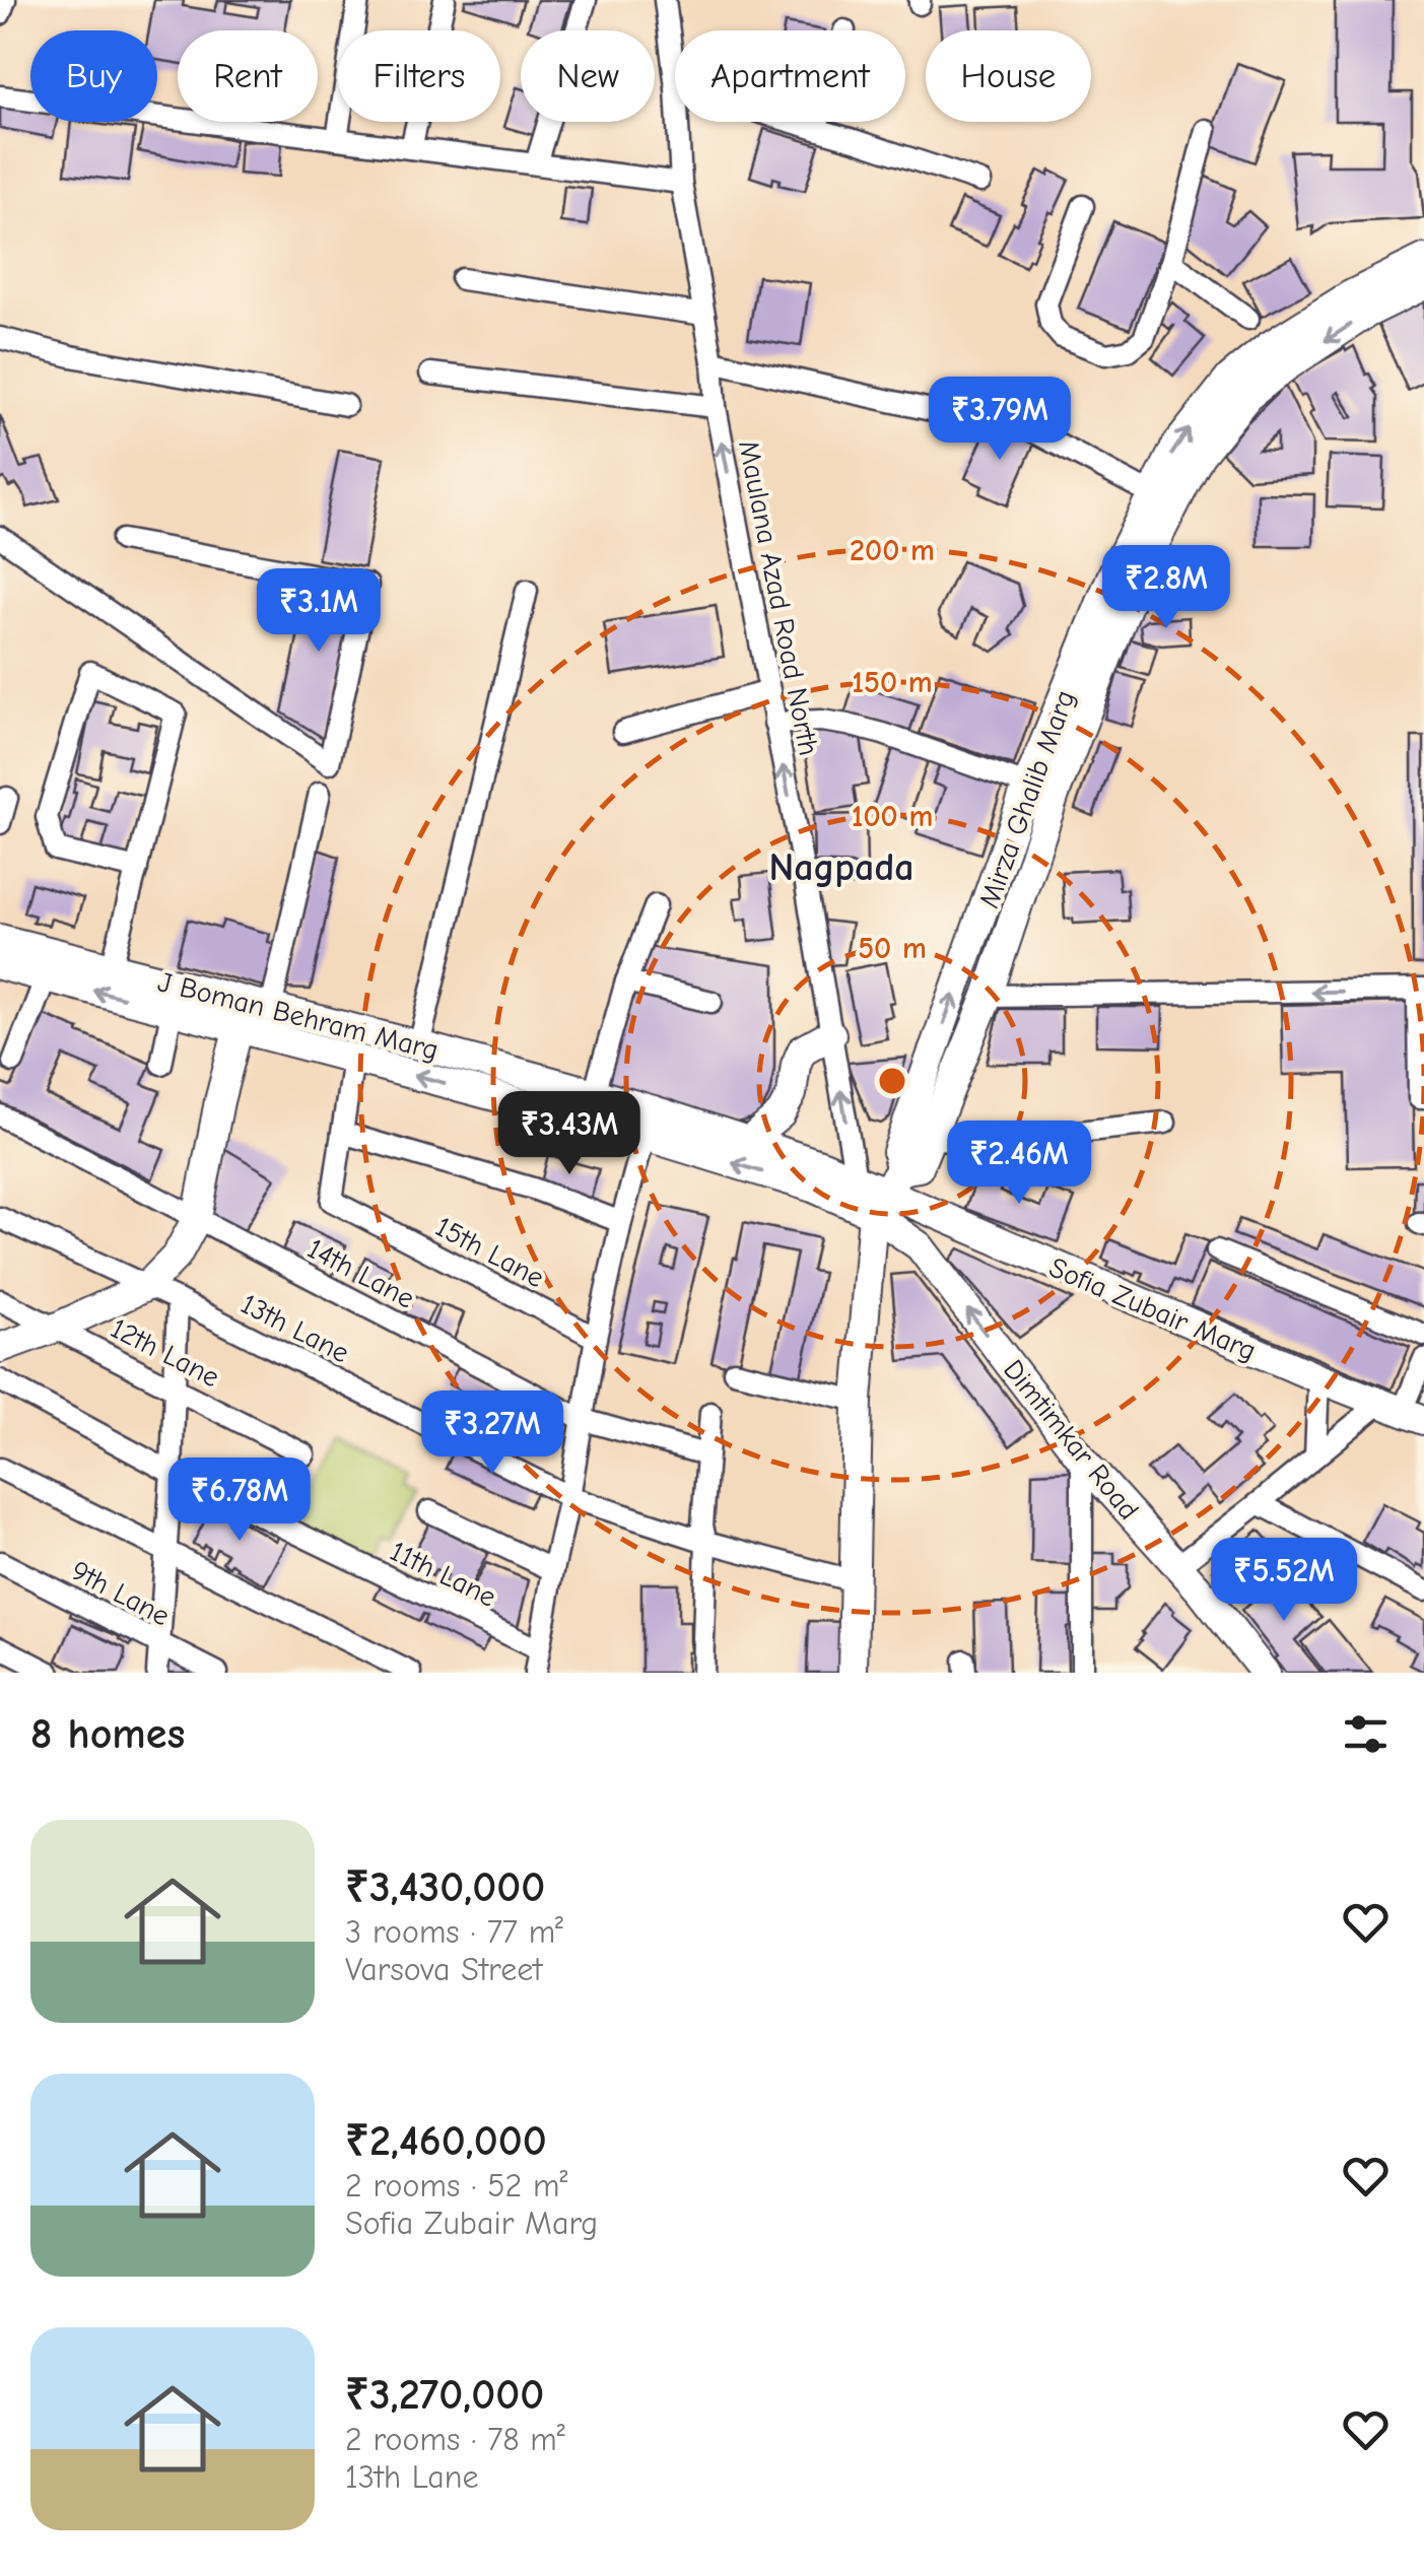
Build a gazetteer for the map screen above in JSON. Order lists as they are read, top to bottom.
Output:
{
  "streets": {
    "main road": [
      "Mirza Ghalib Marg",
      "J Boman Behram Marg",
      "Sofia Zubair Marg",
      "Dimtimkar Road"
    ],
    "street": [
      "Maulana Azad Road North",
      "15th Lane",
      "14th Lane",
      "13th Lane",
      "12th Lane",
      "11th Lane",
      "9th Lane"
    ]
  },
  "crossings": [
    ["Maulana Azad Road North", "Mirza Ghalib Marg"],
    ["Maulana Azad Road North", "J Boman Behram Marg"],
    ["Maulana Azad Road North", "Sofia Zubair Marg"],
    ["Maulana Azad Road North", "Dimtimkar Road"],
    ["Mirza Ghalib Marg", "J Boman Behram Marg"],
    ["Mirza Ghalib Marg", "Sofia Zubair Marg"],
    ["Mirza Ghalib Marg", "Dimtimkar Road"],
    ["J Boman Behram Marg", "Sofia Zubair Marg"],
    ["J Boman Behram Marg", "Dimtimkar Road"],
    ["Sofia Zubair Marg", "Dimtimkar Road"]
  ],
  "one_way": ["Maulana Azad Road North", "Dimtimkar Road"],
  "districts": ["Nagpada"],
  "page": {
    "chip": [
      "Buy",
      "Rent",
      "Filters",
      "New",
      "Apartment",
      "House"
    ],
    "price": [
      "₹3.79M",
      "₹2.8M",
      "₹3.1M",
      "₹3.43M",
      "₹2.46M",
      "₹3.27M",
      "₹6.78M",
      "₹5.52M"
    ],
    "heading": "8 homes",
    "list": [
      {
        "name": "₹3,430,000",
        "note": "3 rooms · 77 m² · Varsova Street"
      },
      {
        "name": "₹2,460,000",
        "note": "2 rooms · 52 m² · Sofia Zubair Marg"
      },
      {
        "name": "₹3,270,000",
        "note": "2 rooms · 78 m² · 13th Lane"
      }
    ]
  },
  "rings": [
    "200 m",
    "150 m",
    "100 m",
    "50 m"
  ]
}
